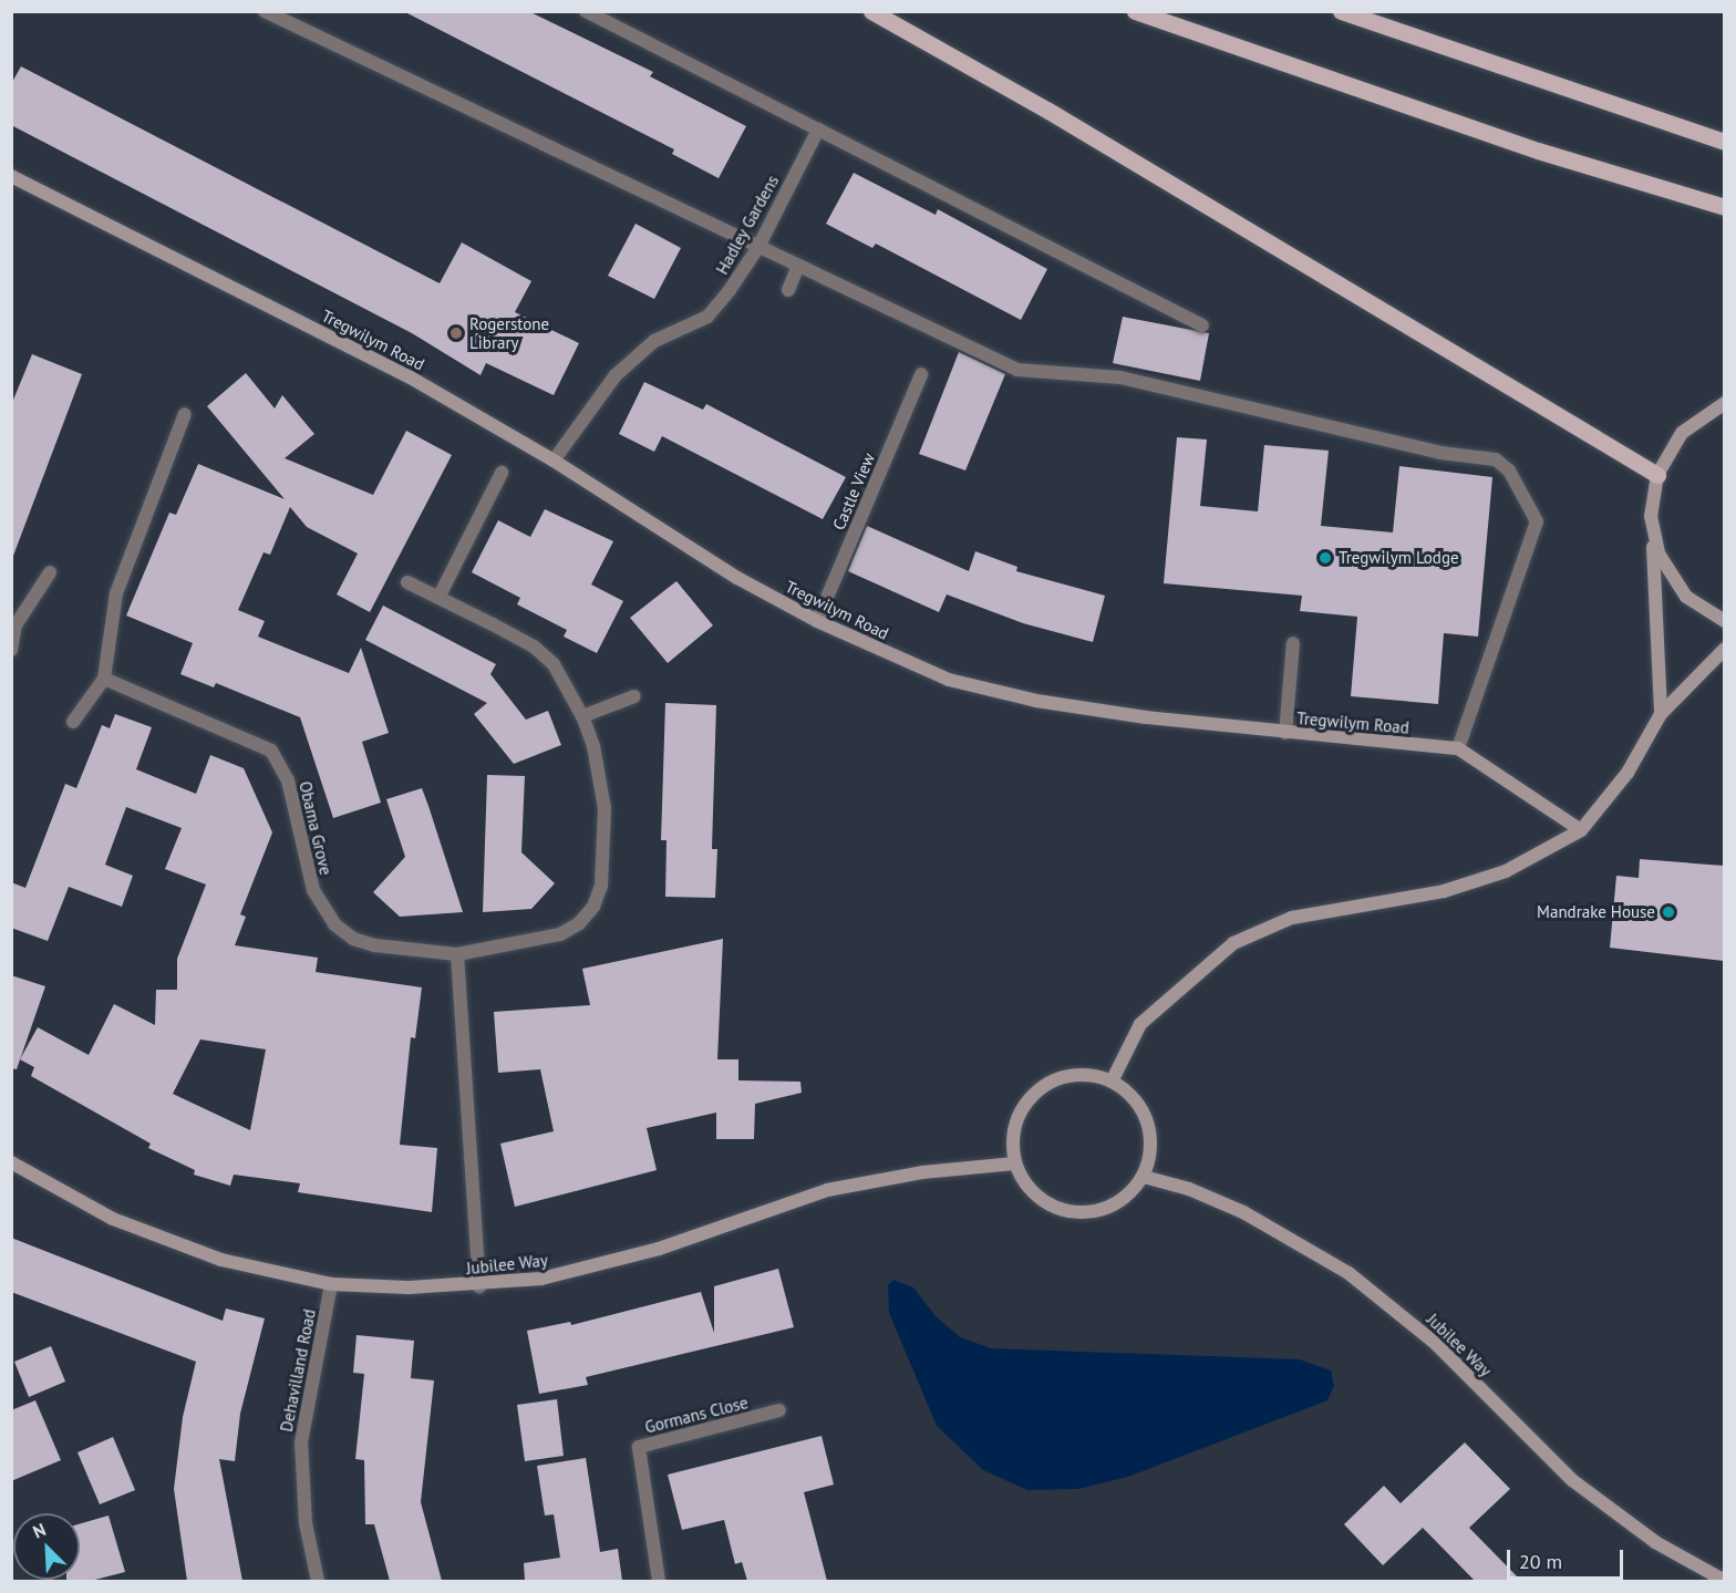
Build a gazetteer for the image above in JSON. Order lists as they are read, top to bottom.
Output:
{
  "streets": {
    "street": [
      "Hadley Gardens",
      "Tregwilym Road",
      "Castle View",
      "Obama Grove",
      "Jubilee Way",
      "Dehavilland Road",
      "Gormans Close"
    ]
  },
  "crossings": [
    ["Hadley Gardens", "Tregwilym Road"],
    ["Tregwilym Road", "Castle View"],
    ["Jubilee Way", "Dehavilland Road"]
  ],
  "places": ["Rogerstone Library", "Tregwilym Lodge", "Mandrake House"],
  "scale_bar": "20 m",
  "north": "top left"
}
